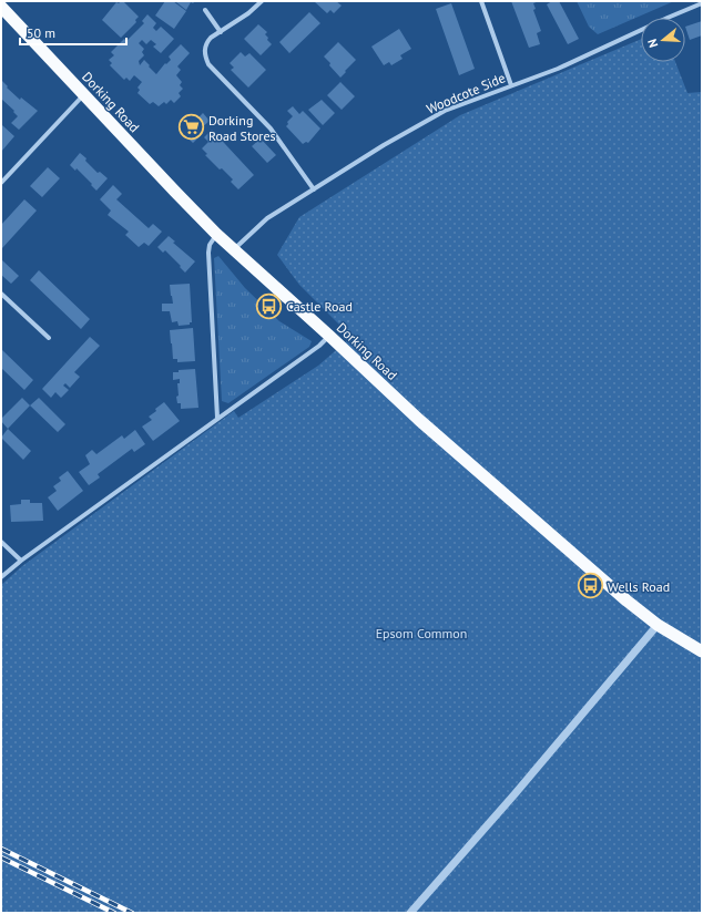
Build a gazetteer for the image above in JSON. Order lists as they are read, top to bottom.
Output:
{
  "streets": {
    "highway": ["Dorking Road"],
    "street": ["Woodcote Side"]
  },
  "crossings": [
    ["Woodcote Side", "Dorking Road"]
  ],
  "parks": ["Epsom Common"],
  "places": {
    "supermarket": ["Dorking Road Stores"],
    "bus stop": ["Castle Road", "Wells Road"]
  },
  "scale_bar": "50 m",
  "north": "left"
}
